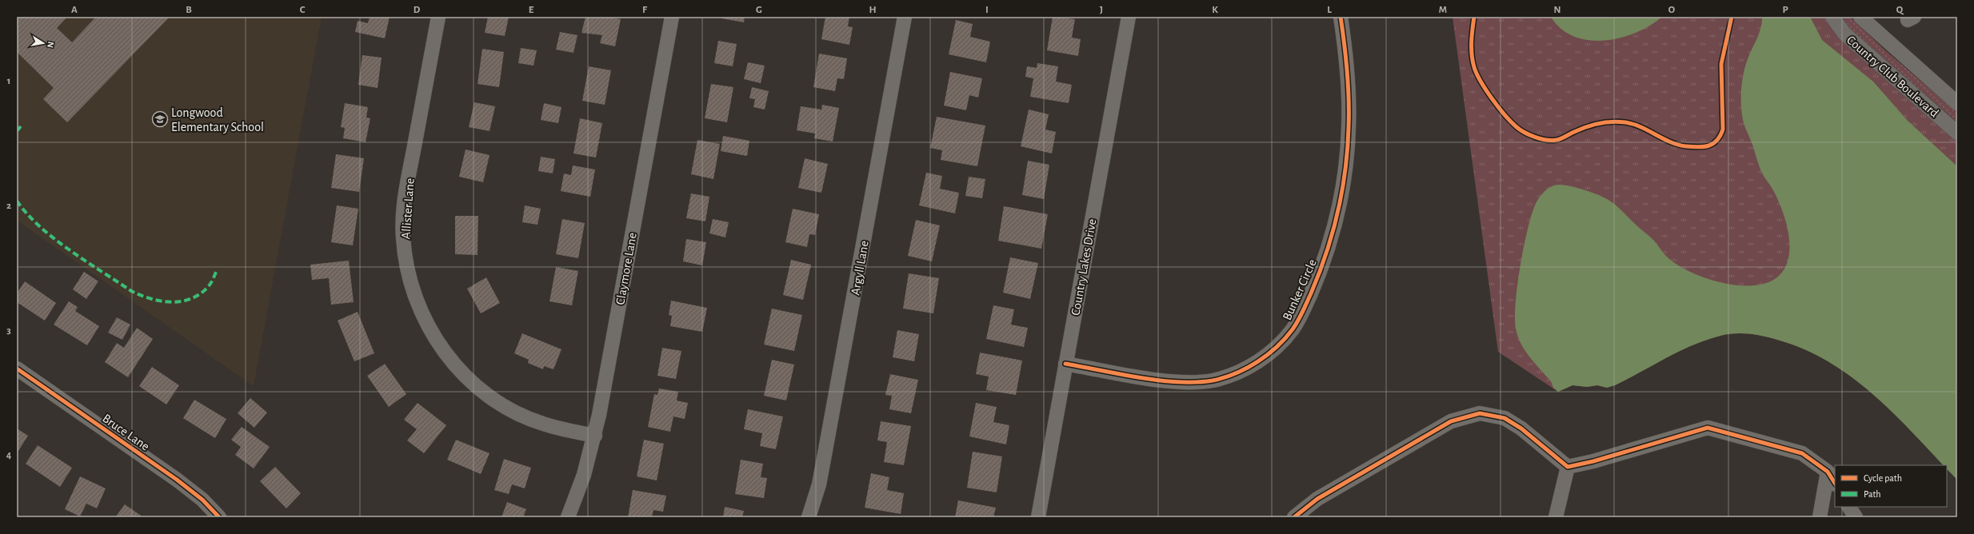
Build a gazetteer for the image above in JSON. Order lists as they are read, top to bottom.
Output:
{
  "streets": {
    "street": [
      "Country Club Boulevard",
      "Allister Lane",
      "Country Lakes Drive",
      "Argyll Lane",
      "Claymore Lane",
      "Bunker Circle",
      "Bruce Lane"
    ]
  },
  "crossings": [
    ["Allister Lane", "Claymore Lane"],
    ["Country Lakes Drive", "Bunker Circle"]
  ],
  "places": {
    "school or university": ["Longwood Elementary School"]
  },
  "legend": ["Cycle path", "Path"],
  "north": "right",
  "grid": {
    "columns": [
      "A",
      "B",
      "C",
      "D",
      "E",
      "F",
      "G",
      "H",
      "I",
      "J",
      "K",
      "L",
      "M",
      "N",
      "O",
      "P",
      "Q"
    ],
    "rows": [
      "1",
      "2",
      "3",
      "4"
    ]
  }
}
